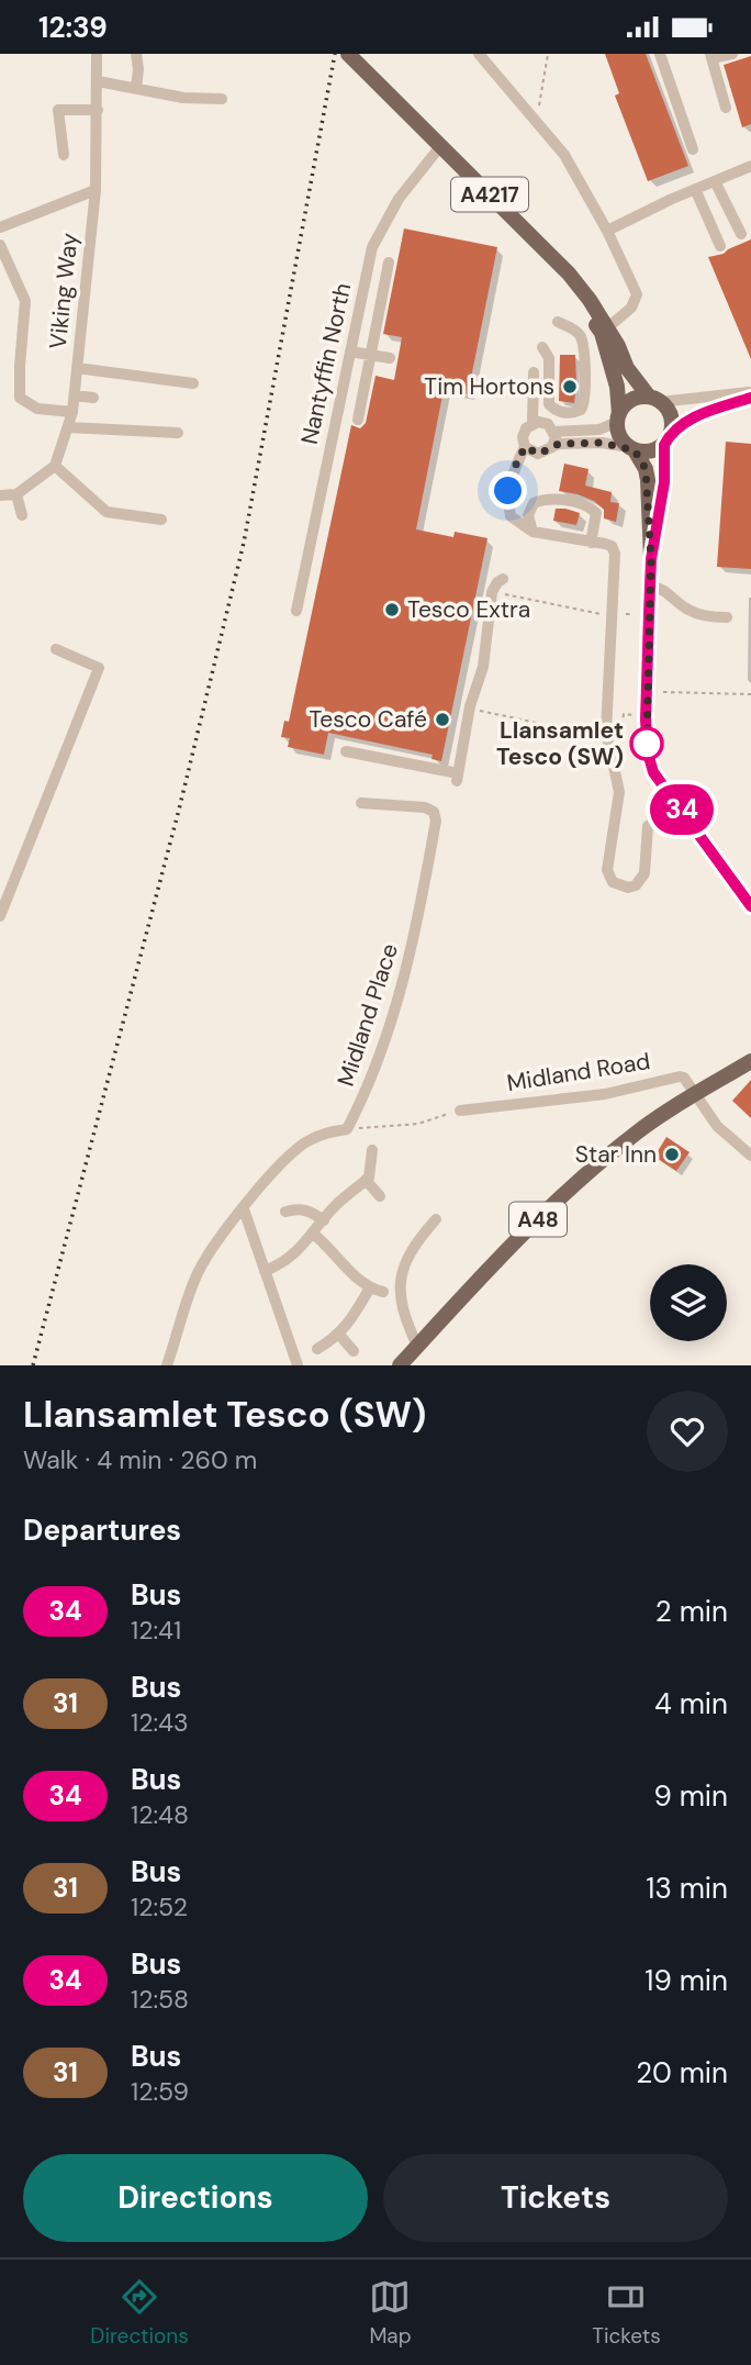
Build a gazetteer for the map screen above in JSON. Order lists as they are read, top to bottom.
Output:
{
  "streets": {
    "main road": ["A4217", "A48"],
    "street": [
      "Viking Way",
      "Nantyffin North",
      "Midland Place",
      "Midland Road"
    ]
  },
  "crossings": [
    ["A4217", "Nantyffin North"],
    ["Midland Road", "A48"]
  ],
  "places": [
    "Tim Hortons",
    "Tesco Extra",
    "Tesco Café",
    "Llansamlet Tesco (SW)",
    "Star Inn"
  ],
  "lines": ["bus line 34"],
  "page": {
    "status": "12:39",
    "on_map": "34",
    "heading": [
      ["Llansamlet Tesco (SW)", "Walk · 4 min · 260 m"],
      "Departures"
    ],
    "list": [
      {
        "mark": "34",
        "name": "Bus",
        "note": "12:41",
        "value": "2 min"
      },
      {
        "mark": "31",
        "name": "Bus",
        "note": "12:43",
        "value": "4 min"
      },
      {
        "mark": "34",
        "name": "Bus",
        "note": "12:48",
        "value": "9 min"
      },
      {
        "mark": "31",
        "name": "Bus",
        "note": "12:52",
        "value": "13 min"
      },
      {
        "mark": "34",
        "name": "Bus",
        "note": "12:58",
        "value": "19 min"
      },
      {
        "mark": "31",
        "name": "Bus",
        "note": "12:59",
        "value": "20 min"
      }
    ],
    "buttons": ["Directions", "Tickets"],
    "tabs": ["Directions", "Map", "Tickets"]
  }
}
